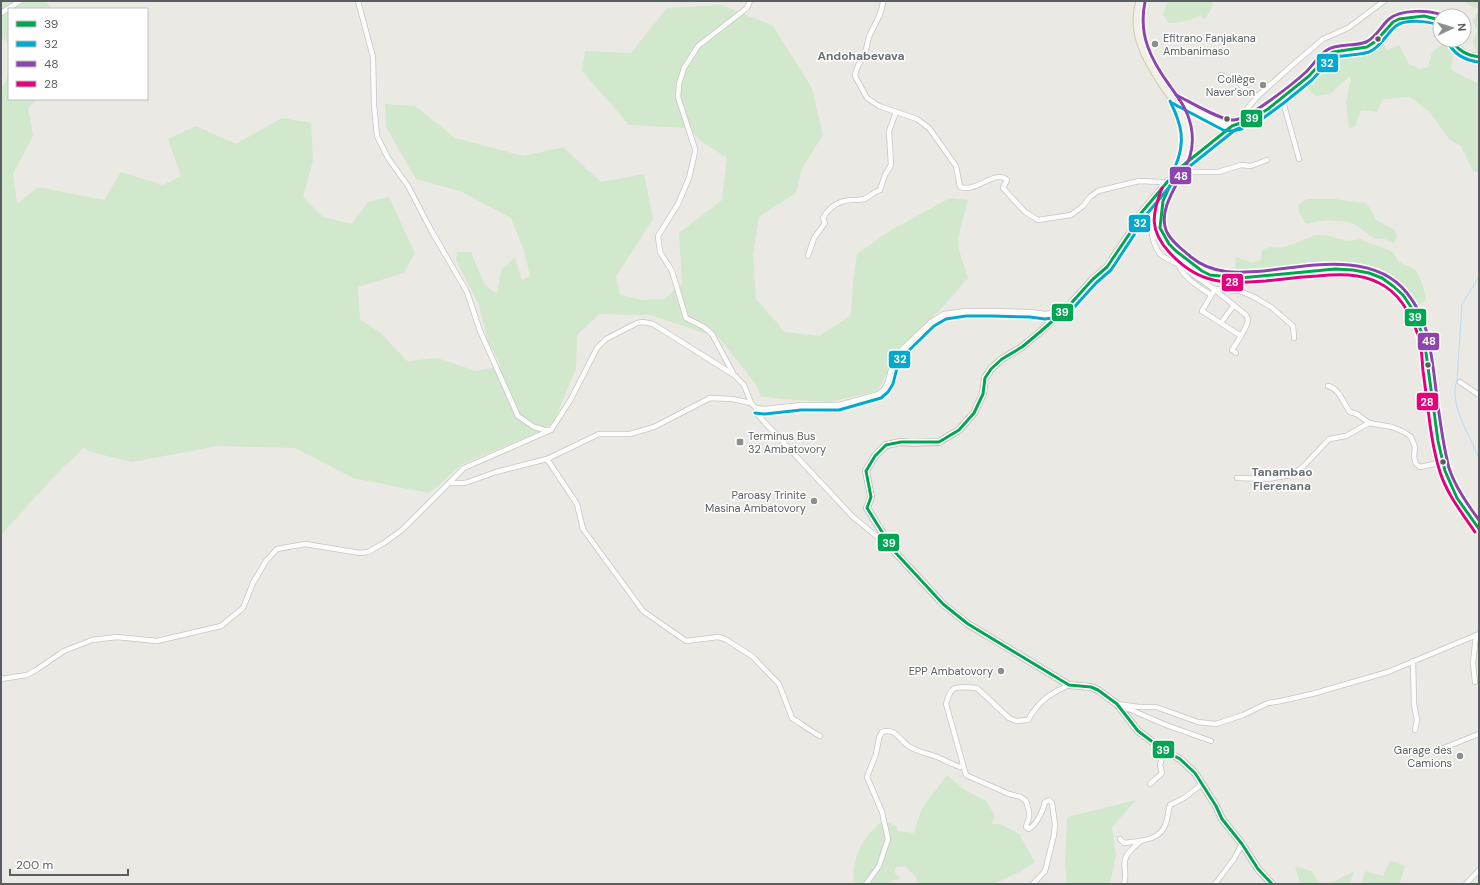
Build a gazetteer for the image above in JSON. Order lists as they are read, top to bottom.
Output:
{
  "districts": ["Andohabevava", "Tanambao Fierenana"],
  "places": {
    "other": [
      "Efitrano Fanjakana Ambanimaso",
      "Collège Naver'son",
      "Paroasy Trinite Masina Ambatovory",
      "EPP Ambatovory",
      "Garage des Camions"
    ],
    "transit": ["Terminus Bus 32 Ambatovory"]
  },
  "lines": [
    "transit line 48",
    "transit line 39",
    "transit line 32",
    "transit line 28"
  ],
  "legend": [
    "39",
    "32",
    "48",
    "28"
  ],
  "scale_bar": "200 m",
  "north": "right"
}
